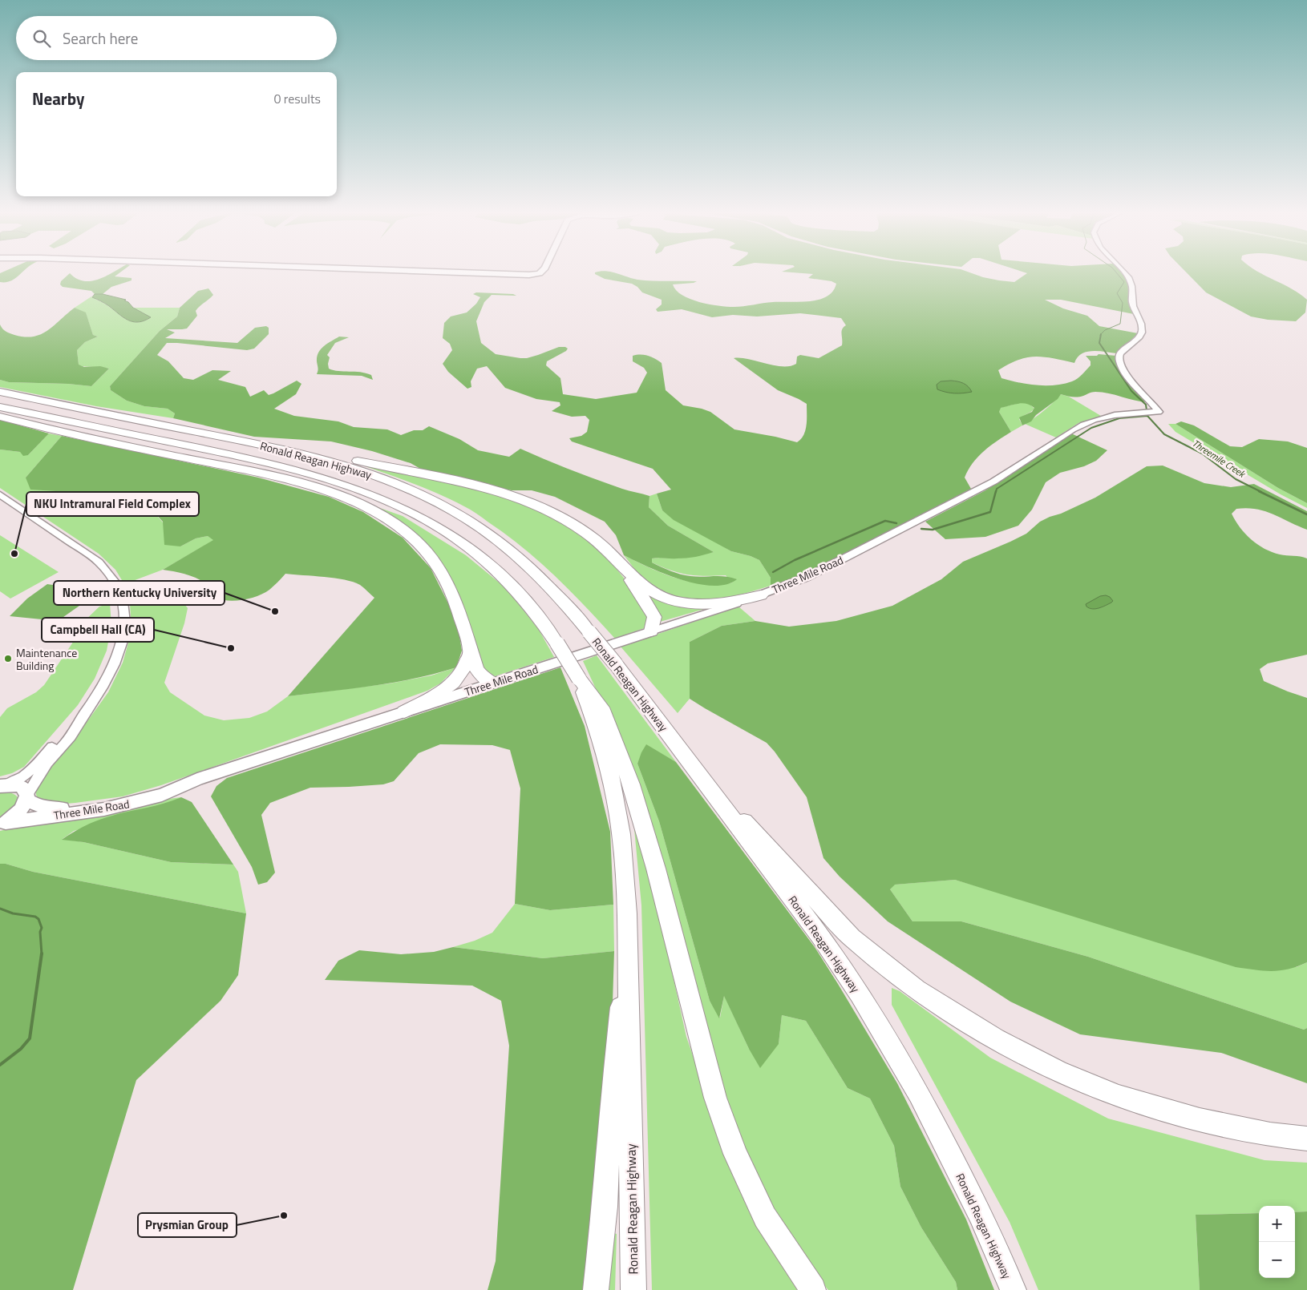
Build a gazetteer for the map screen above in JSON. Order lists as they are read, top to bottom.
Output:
{
  "streets": {
    "highway": ["Ronald Reagan Highway"],
    "main road": ["Three Mile Road"]
  },
  "water": ["Threemile Creek"],
  "places": [
    "NKU Intramural Field Complex",
    "Northern Kentucky University",
    "Campbell Hall (CA)",
    "Maintenance Building",
    "Prysmian Group"
  ],
  "page": {
    "search": "Search here",
    "heading": ["Nearby", "0 results"],
    "map_buttons": ["+", "−"]
  }
}
